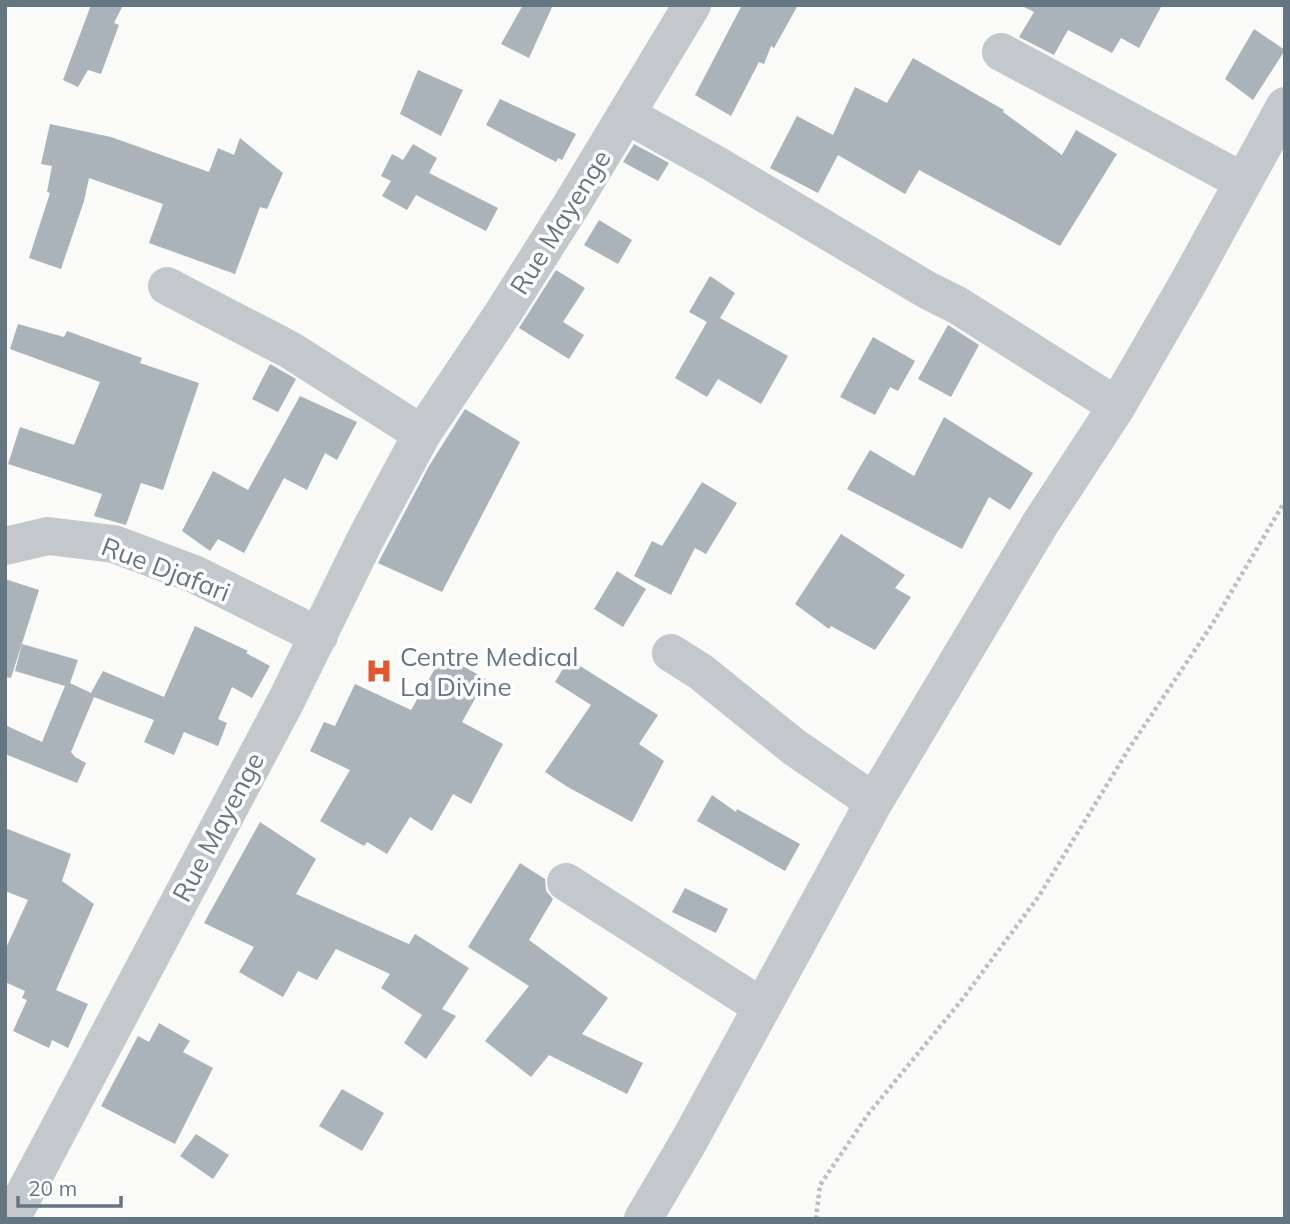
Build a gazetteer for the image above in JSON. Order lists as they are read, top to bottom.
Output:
{
  "streets": {
    "street": ["Rue Mayenge", "Rue Djafari"]
  },
  "crossings": [
    ["Rue Mayenge", "Rue Djafari"]
  ],
  "places": {
    "hospital": ["Centre Medical La Divine"]
  },
  "scale_bar": "20 m"
}
